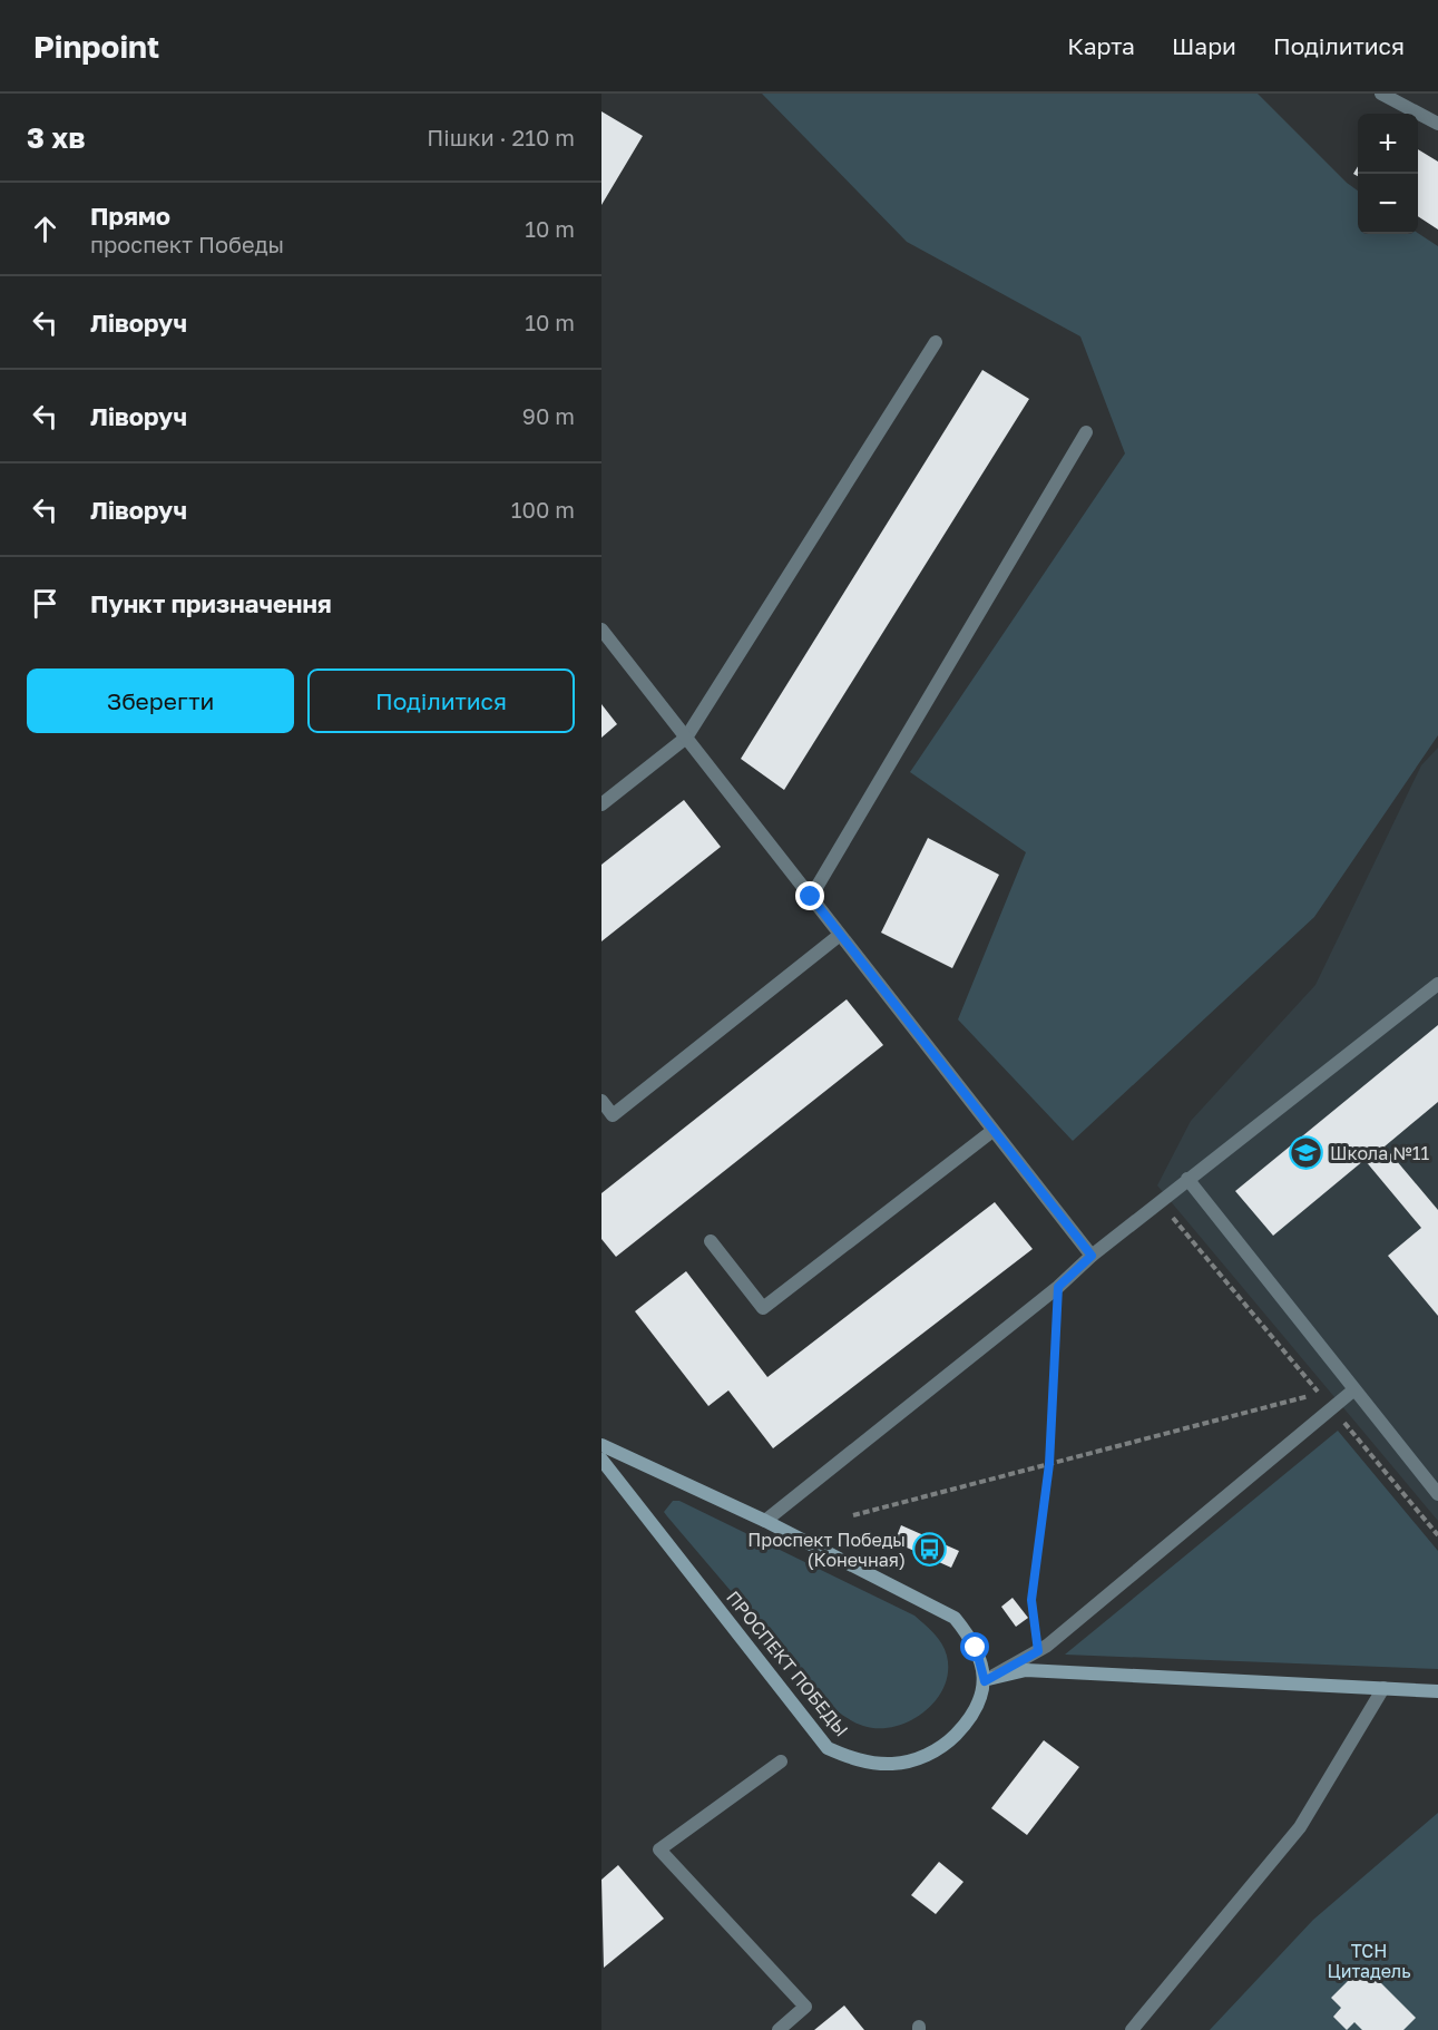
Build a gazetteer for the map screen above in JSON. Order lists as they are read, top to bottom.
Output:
{
  "streets": {
    "street": ["ПРОСПЕКТ ПОБЕДЫ"]
  },
  "parks": ["ТСН Цитадель"],
  "places": {
    "school or university": ["Школа №11"],
    "bus stop": ["Проспект Победы (Конечная)"]
  },
  "page": {
    "header": "Pinpoint",
    "nav": ["Карта", "Шари", "Поділитися"],
    "heading": ["3 хв", "Пішки · 210 m"],
    "map_buttons": ["+", "−"],
    "list": [
      ["Прямо", "проспект Победы", "10 m"],
      ["Ліворуч", "10 m"],
      ["Ліворуч", "90 m"],
      ["Ліворуч", "100 m"],
      "Пункт призначення"
    ],
    "buttons": ["Зберегти", "Поділитися"]
  }
}
